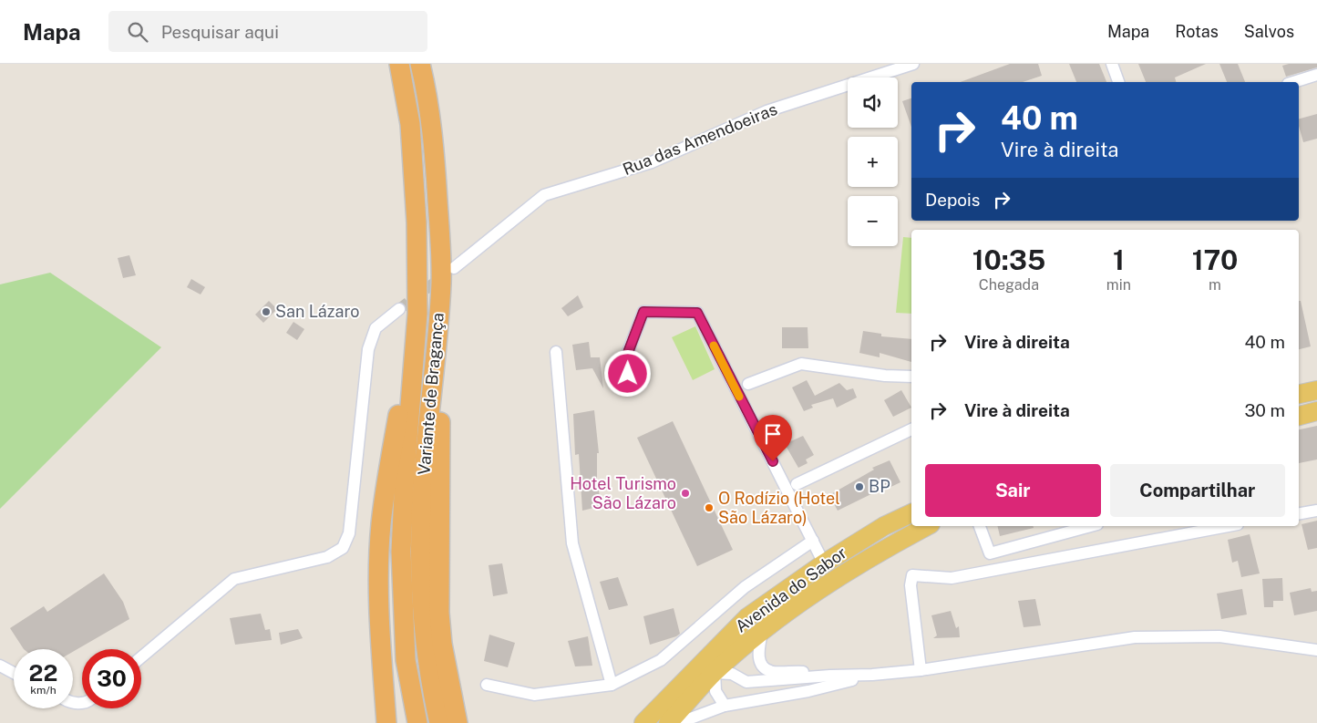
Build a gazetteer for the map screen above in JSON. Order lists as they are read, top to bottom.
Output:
{
  "streets": {
    "highway": ["Variante de Bragança"],
    "main road": ["Avenida do Sabor"],
    "street": ["Rua das Amendoeiras"]
  },
  "places": [
    "San Lázaro",
    "BP",
    "Hotel Turismo São Lázaro",
    "O Rodízio (Hotel São Lázaro)"
  ],
  "page": {
    "header": "Mapa",
    "search": "Pesquisar aqui",
    "nav": ["Mapa", "Rotas", "Salvos"],
    "map_buttons": ["+", "−"],
    "turn": ["40 m", "Vire à direita"],
    "then": "Depois",
    "eta": [
      "10:35",
      "Chegada",
      "1",
      "min",
      "170",
      "m"
    ],
    "list": [
      {
        "name": "Vire à direita",
        "value": "40 m"
      },
      {
        "name": "Vire à direita",
        "value": "30 m"
      }
    ],
    "buttons": ["Sair", "Compartilhar"],
    "speed": "22 km/h",
    "limit": "30"
  }
}
